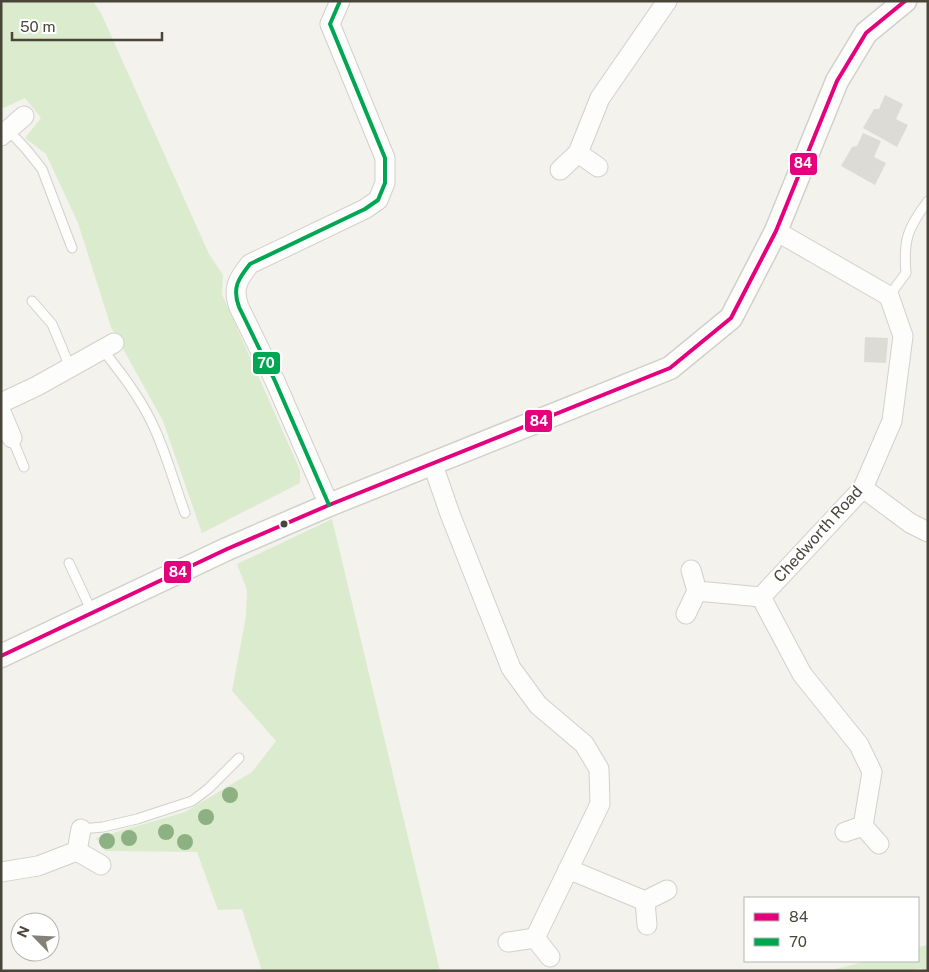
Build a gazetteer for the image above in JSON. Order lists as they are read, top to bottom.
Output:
{
  "streets": {
    "street": ["Chedworth Road"]
  },
  "lines": ["transit line 84", "transit line 70"],
  "legend": ["84", "70"],
  "scale_bar": "50 m",
  "north": "top left"
}
